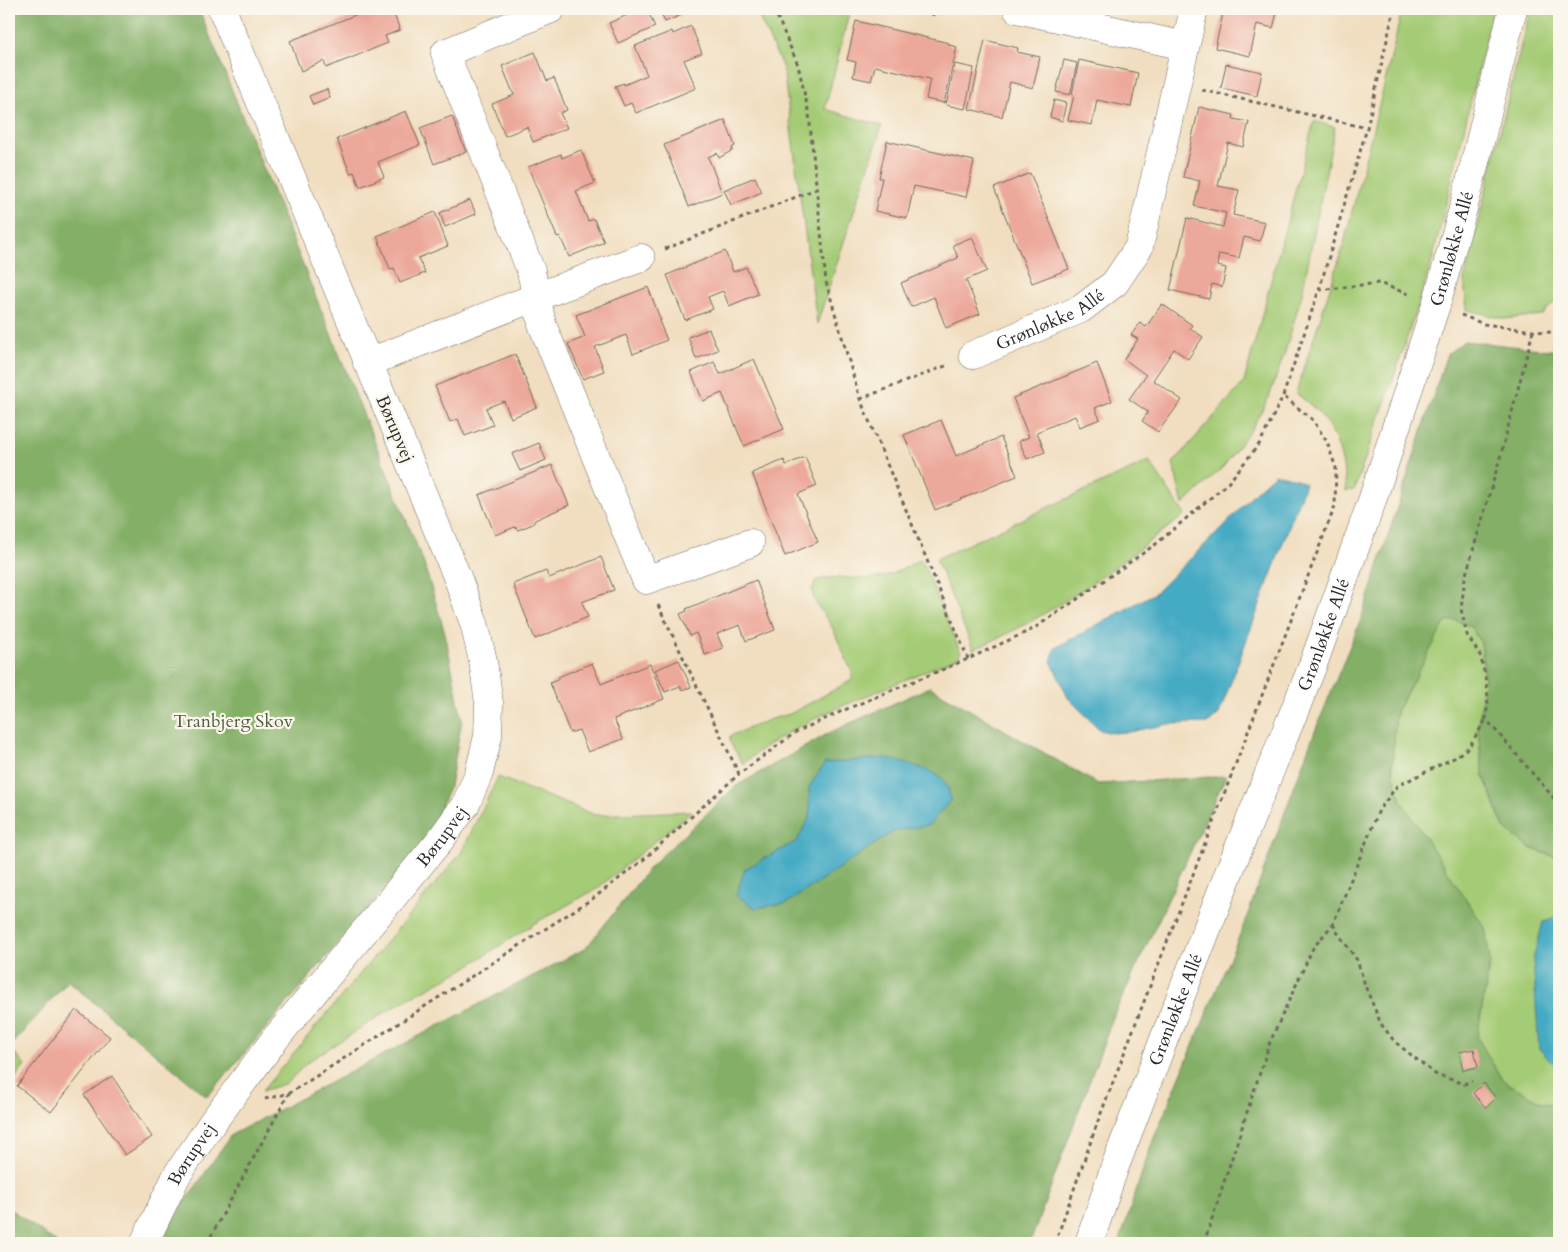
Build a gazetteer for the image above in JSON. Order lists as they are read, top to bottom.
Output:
{
  "streets": {
    "street": ["Grønløkke Allé", "Børupvej"]
  },
  "parks": ["Tranbjerg Skov"]
}
